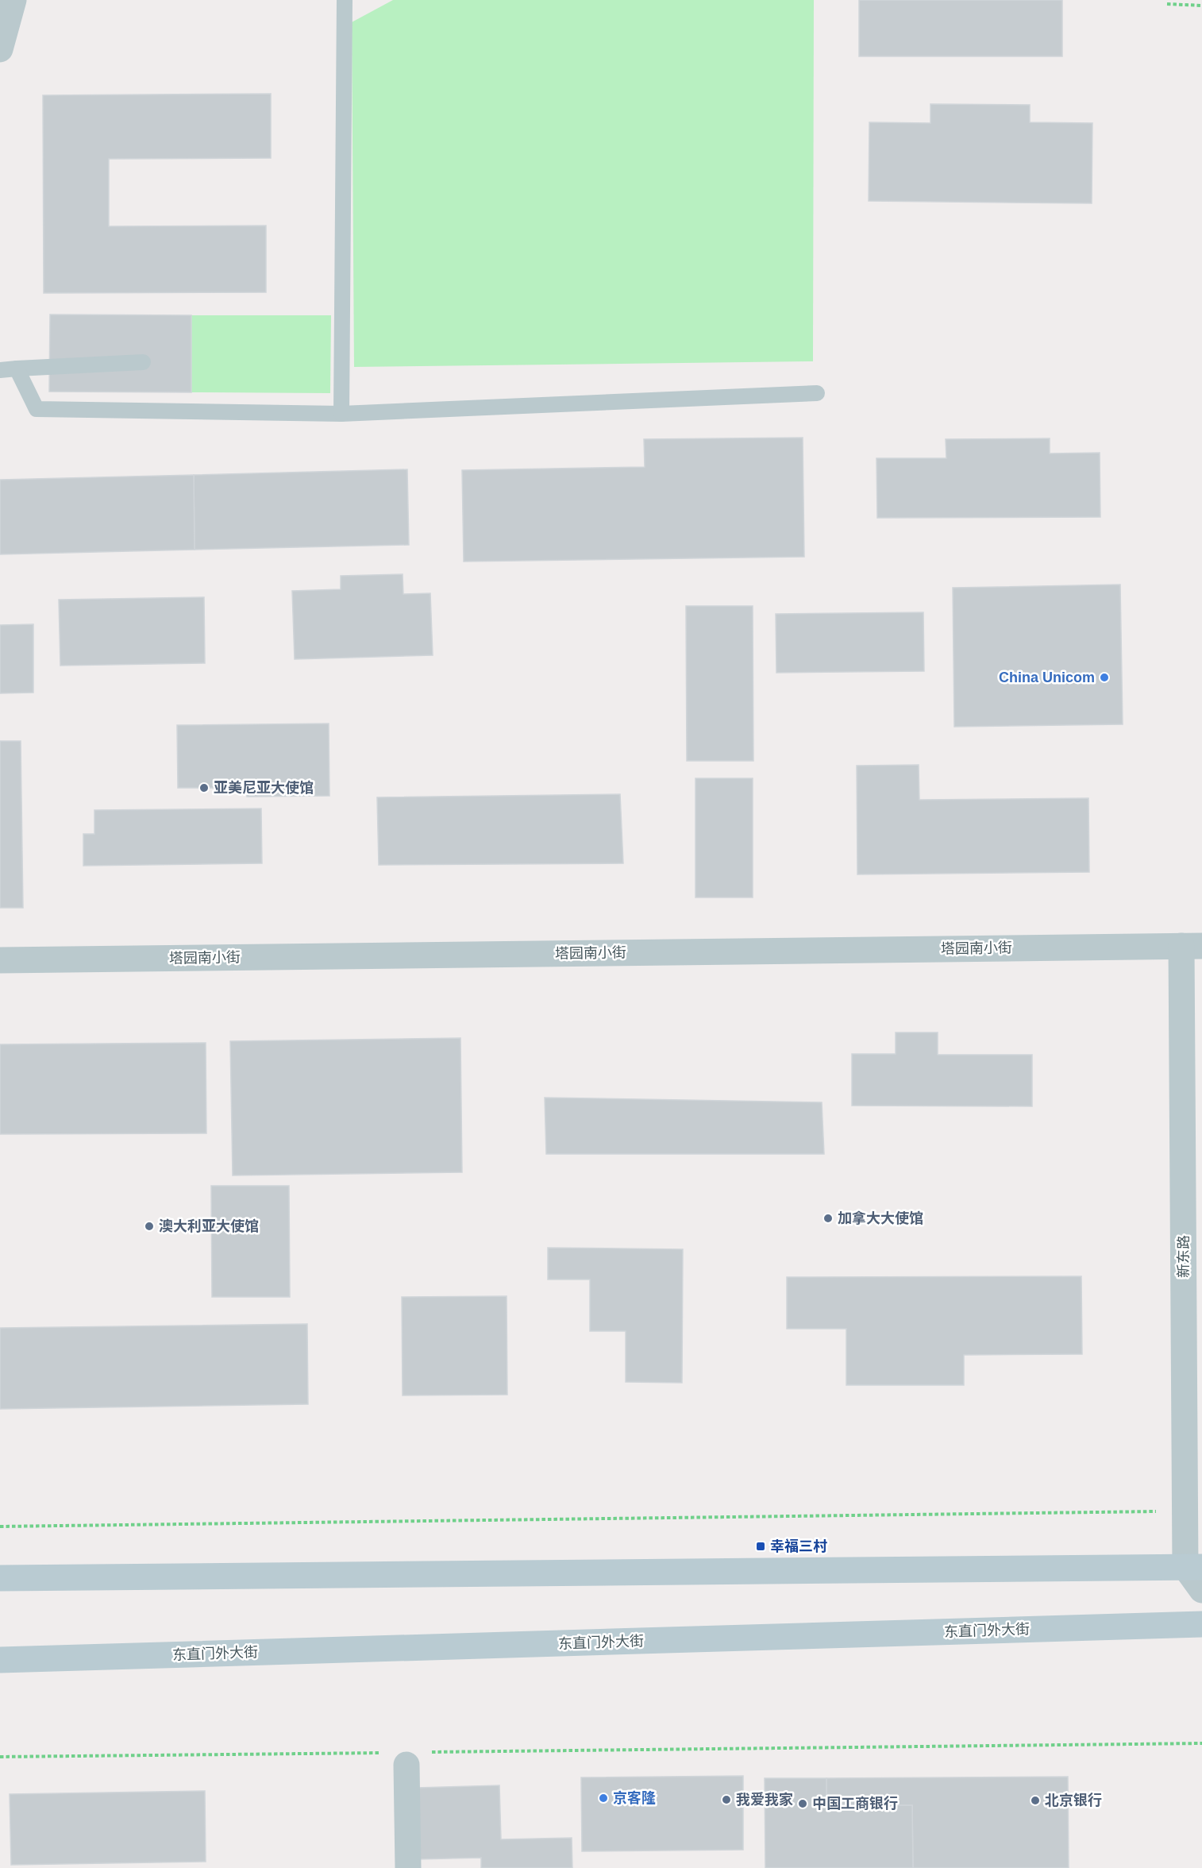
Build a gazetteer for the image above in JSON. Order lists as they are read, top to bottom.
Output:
{
  "streets": {
    "main road": ["东直门外大街"],
    "street": ["塔园南小街", "新东路"]
  },
  "crossings": [
    ["塔园南小街", "新东路"]
  ],
  "places": {
    "other": [
      "China Unicom",
      "亚美尼亚大使馆",
      "加拿大大使馆",
      "澳大利亚大使馆",
      "京客隆",
      "我爱我家",
      "北京银行",
      "中国工商银行"
    ],
    "transit": ["幸福三村"]
  }
}
